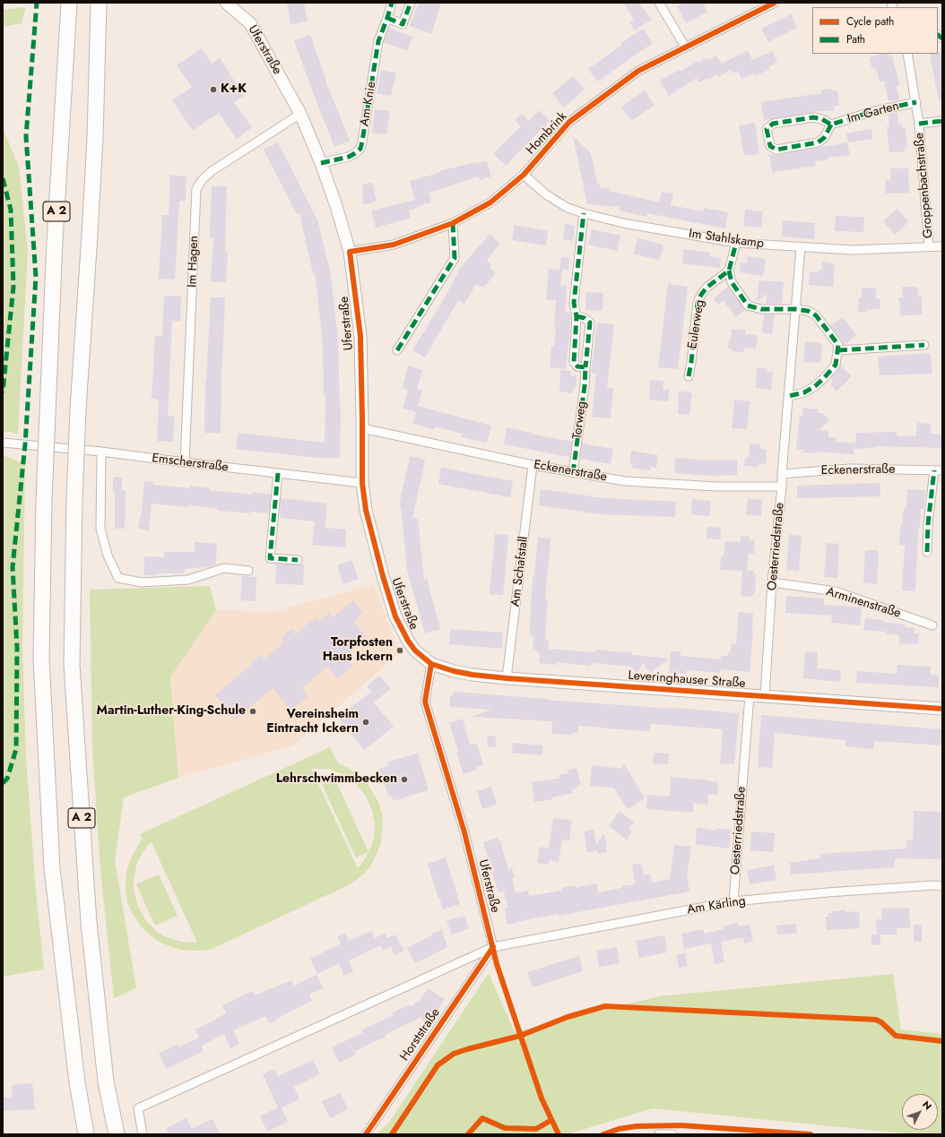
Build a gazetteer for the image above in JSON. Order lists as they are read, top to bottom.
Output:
{
  "streets": {
    "highway": ["A 2"],
    "main road": ["Uferstraße", "Leveringhauser Straße"],
    "street": [
      "Am Knie",
      "Im Garten",
      "Hombrink",
      "Groppenbachstraße",
      "Im Stahlskamp",
      "Im Hagen",
      "Eulerweg",
      "Torweg",
      "Emscherstraße",
      "Eckenerstraße",
      "Oesterriedstraße",
      "Am Schafstall",
      "Arminenstraße",
      "Am Kärling",
      "Horststraße"
    ]
  },
  "crossings": [
    ["Uferstraße", "Am Knie"],
    ["Uferstraße", "Hombrink"],
    ["Uferstraße", "Im Hagen"],
    ["Uferstraße", "Emscherstraße"],
    ["Uferstraße", "Eckenerstraße"],
    ["Uferstraße", "Leveringhauser Straße"],
    ["Uferstraße", "Am Kärling"],
    ["Uferstraße", "Horststraße"],
    ["Im Garten", "Groppenbachstraße"],
    ["Hombrink", "Im Stahlskamp"],
    ["Groppenbachstraße", "Im Stahlskamp"],
    ["Im Stahlskamp", "Oesterriedstraße"],
    ["Im Hagen", "Emscherstraße"],
    ["Torweg", "Eckenerstraße"],
    ["Eckenerstraße", "Oesterriedstraße"],
    ["Eckenerstraße", "Am Schafstall"],
    ["Oesterriedstraße", "Arminenstraße"],
    ["Oesterriedstraße", "Leveringhauser Straße"],
    ["Oesterriedstraße", "Am Kärling"],
    ["Am Schafstall", "Leveringhauser Straße"],
    ["Am Kärling", "Horststraße"]
  ],
  "places": [
    "K+K",
    "Torpfosten Haus Ickern",
    "Martin-Luther-King-Schule",
    "Vereinsheim Eintracht Ickern",
    "Lehrschwimmbecken"
  ],
  "legend": ["Cycle path", "Path"],
  "north": "top right"
}
